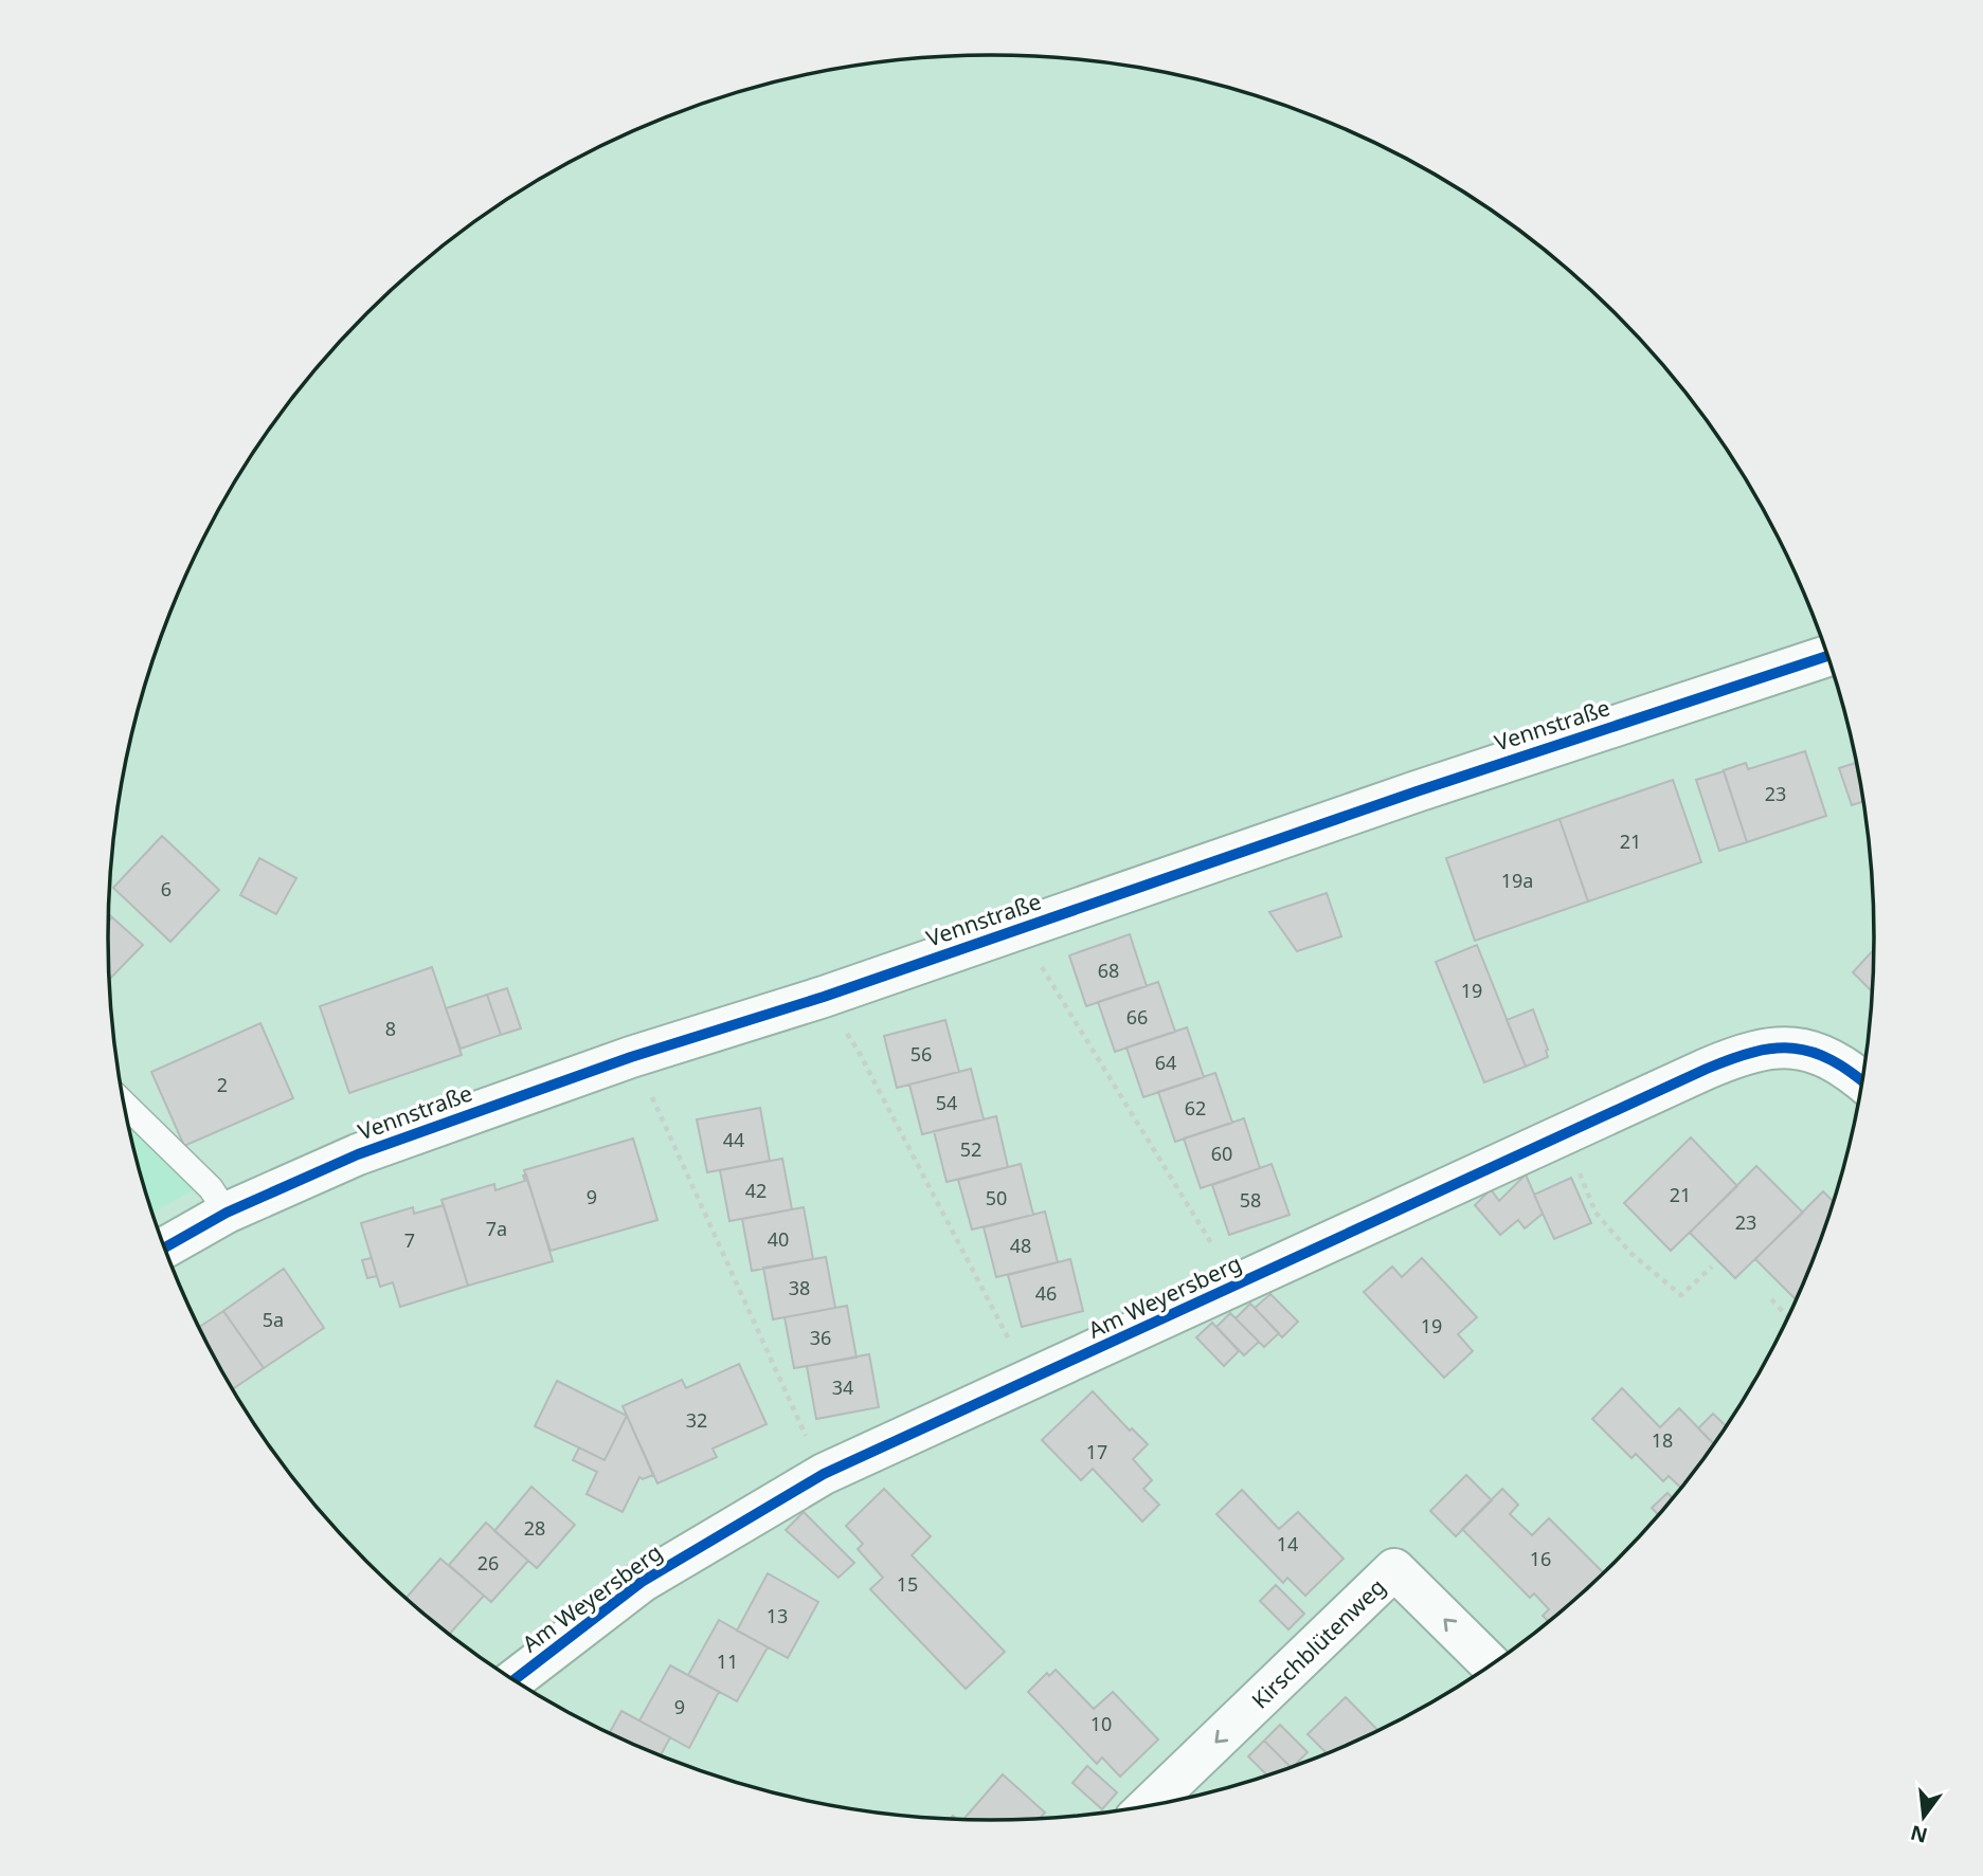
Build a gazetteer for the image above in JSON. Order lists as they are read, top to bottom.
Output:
{
  "streets": {
    "street": ["Vennstraße", "Am Weyersberg", "Kirschblütenweg"]
  },
  "house_numbers": [
    "23",
    "21",
    "19a",
    "6",
    "68",
    "19",
    "66",
    "8",
    "56",
    "64",
    "2",
    "54",
    "62",
    "44",
    "52",
    "60",
    "42",
    "21",
    "9",
    "50",
    "58",
    "23",
    "7a",
    "40",
    "7",
    "48",
    "38",
    "46",
    "5a",
    "19",
    "36",
    "34",
    "32",
    "18",
    "17",
    "28",
    "14",
    "16",
    "26",
    "15",
    "13",
    "11",
    "9",
    "10"
  ],
  "north": "bottom"
}
